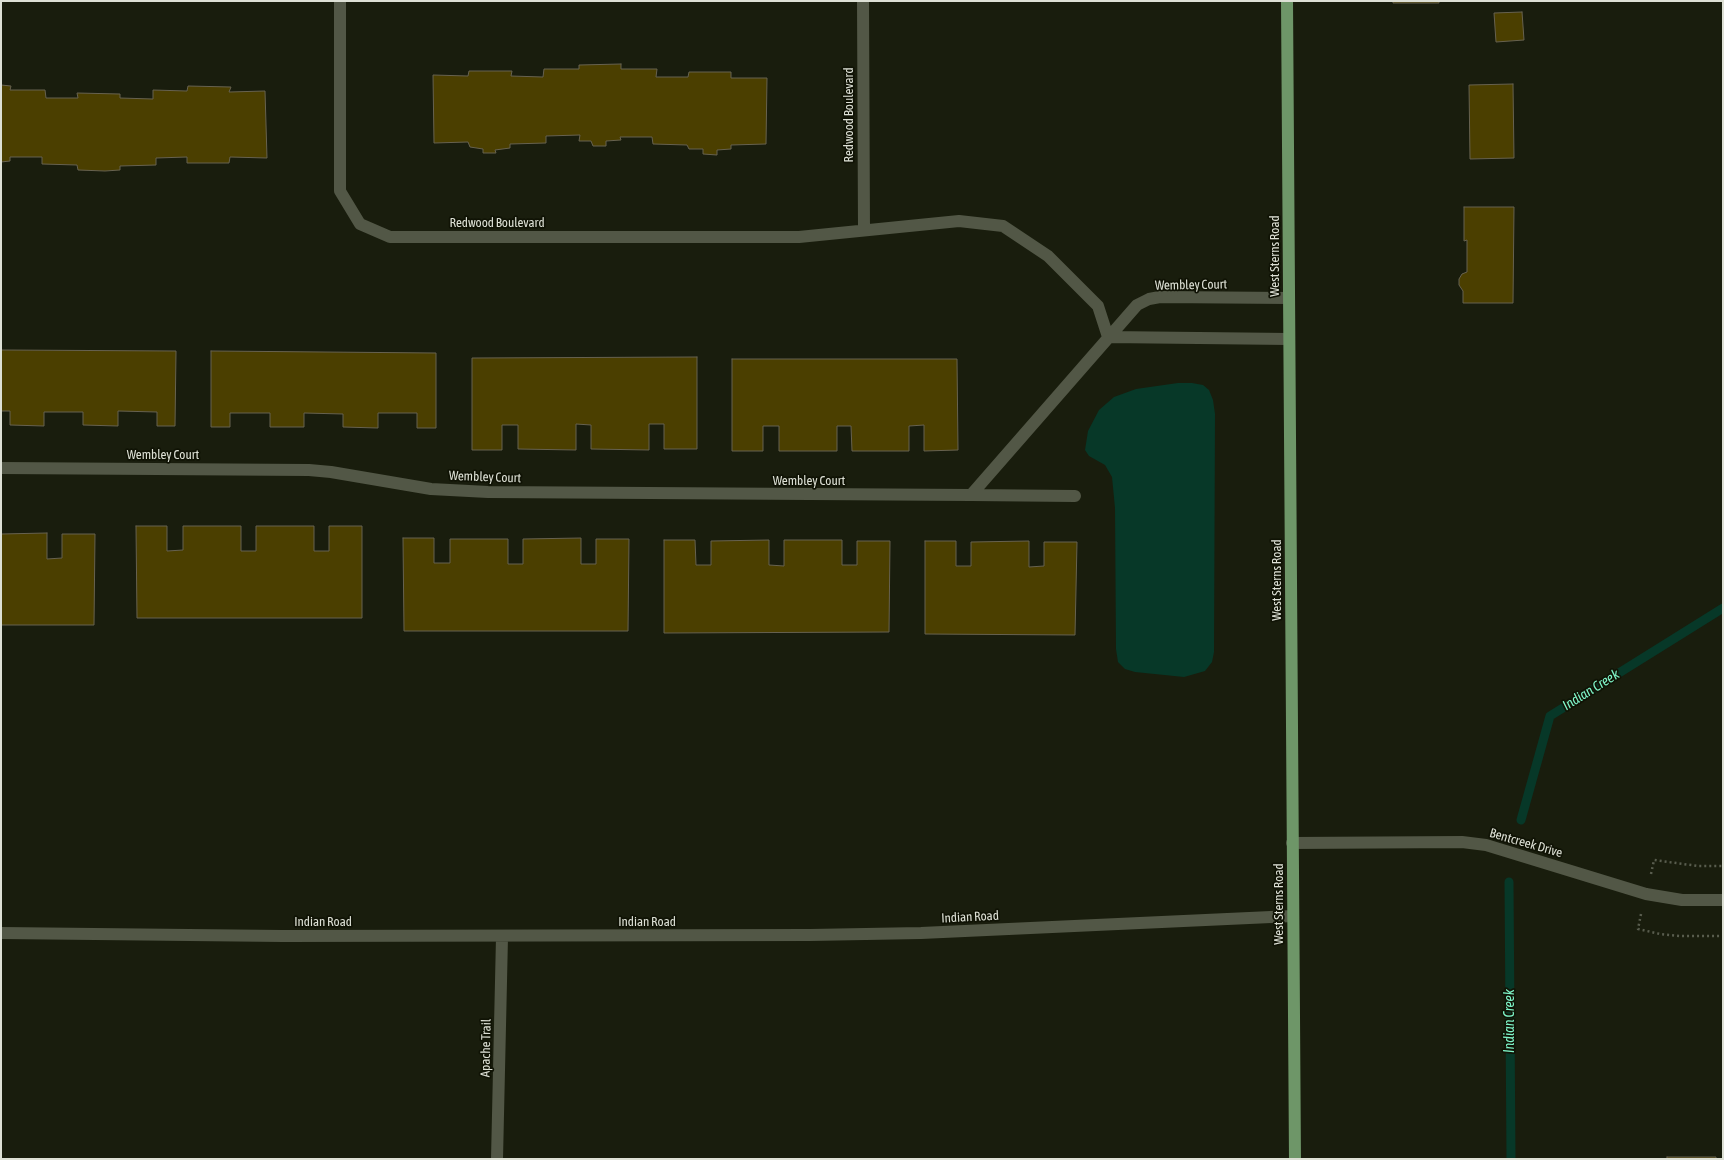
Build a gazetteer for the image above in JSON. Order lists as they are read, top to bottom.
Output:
{
  "streets": {
    "main road": ["West Sterns Road"],
    "street": [
      "Redwood Boulevard",
      "Wembley Court",
      "Bentcreek Drive",
      "Indian Road",
      "Apache Trail"
    ]
  },
  "crossings": [
    ["Redwood Boulevard", "Wembley Court"],
    ["West Sterns Road", "Wembley Court"],
    ["West Sterns Road", "Bentcreek Drive"],
    ["West Sterns Road", "Indian Road"],
    ["Indian Road", "Apache Trail"]
  ],
  "water": ["Indian Creek"]
}
